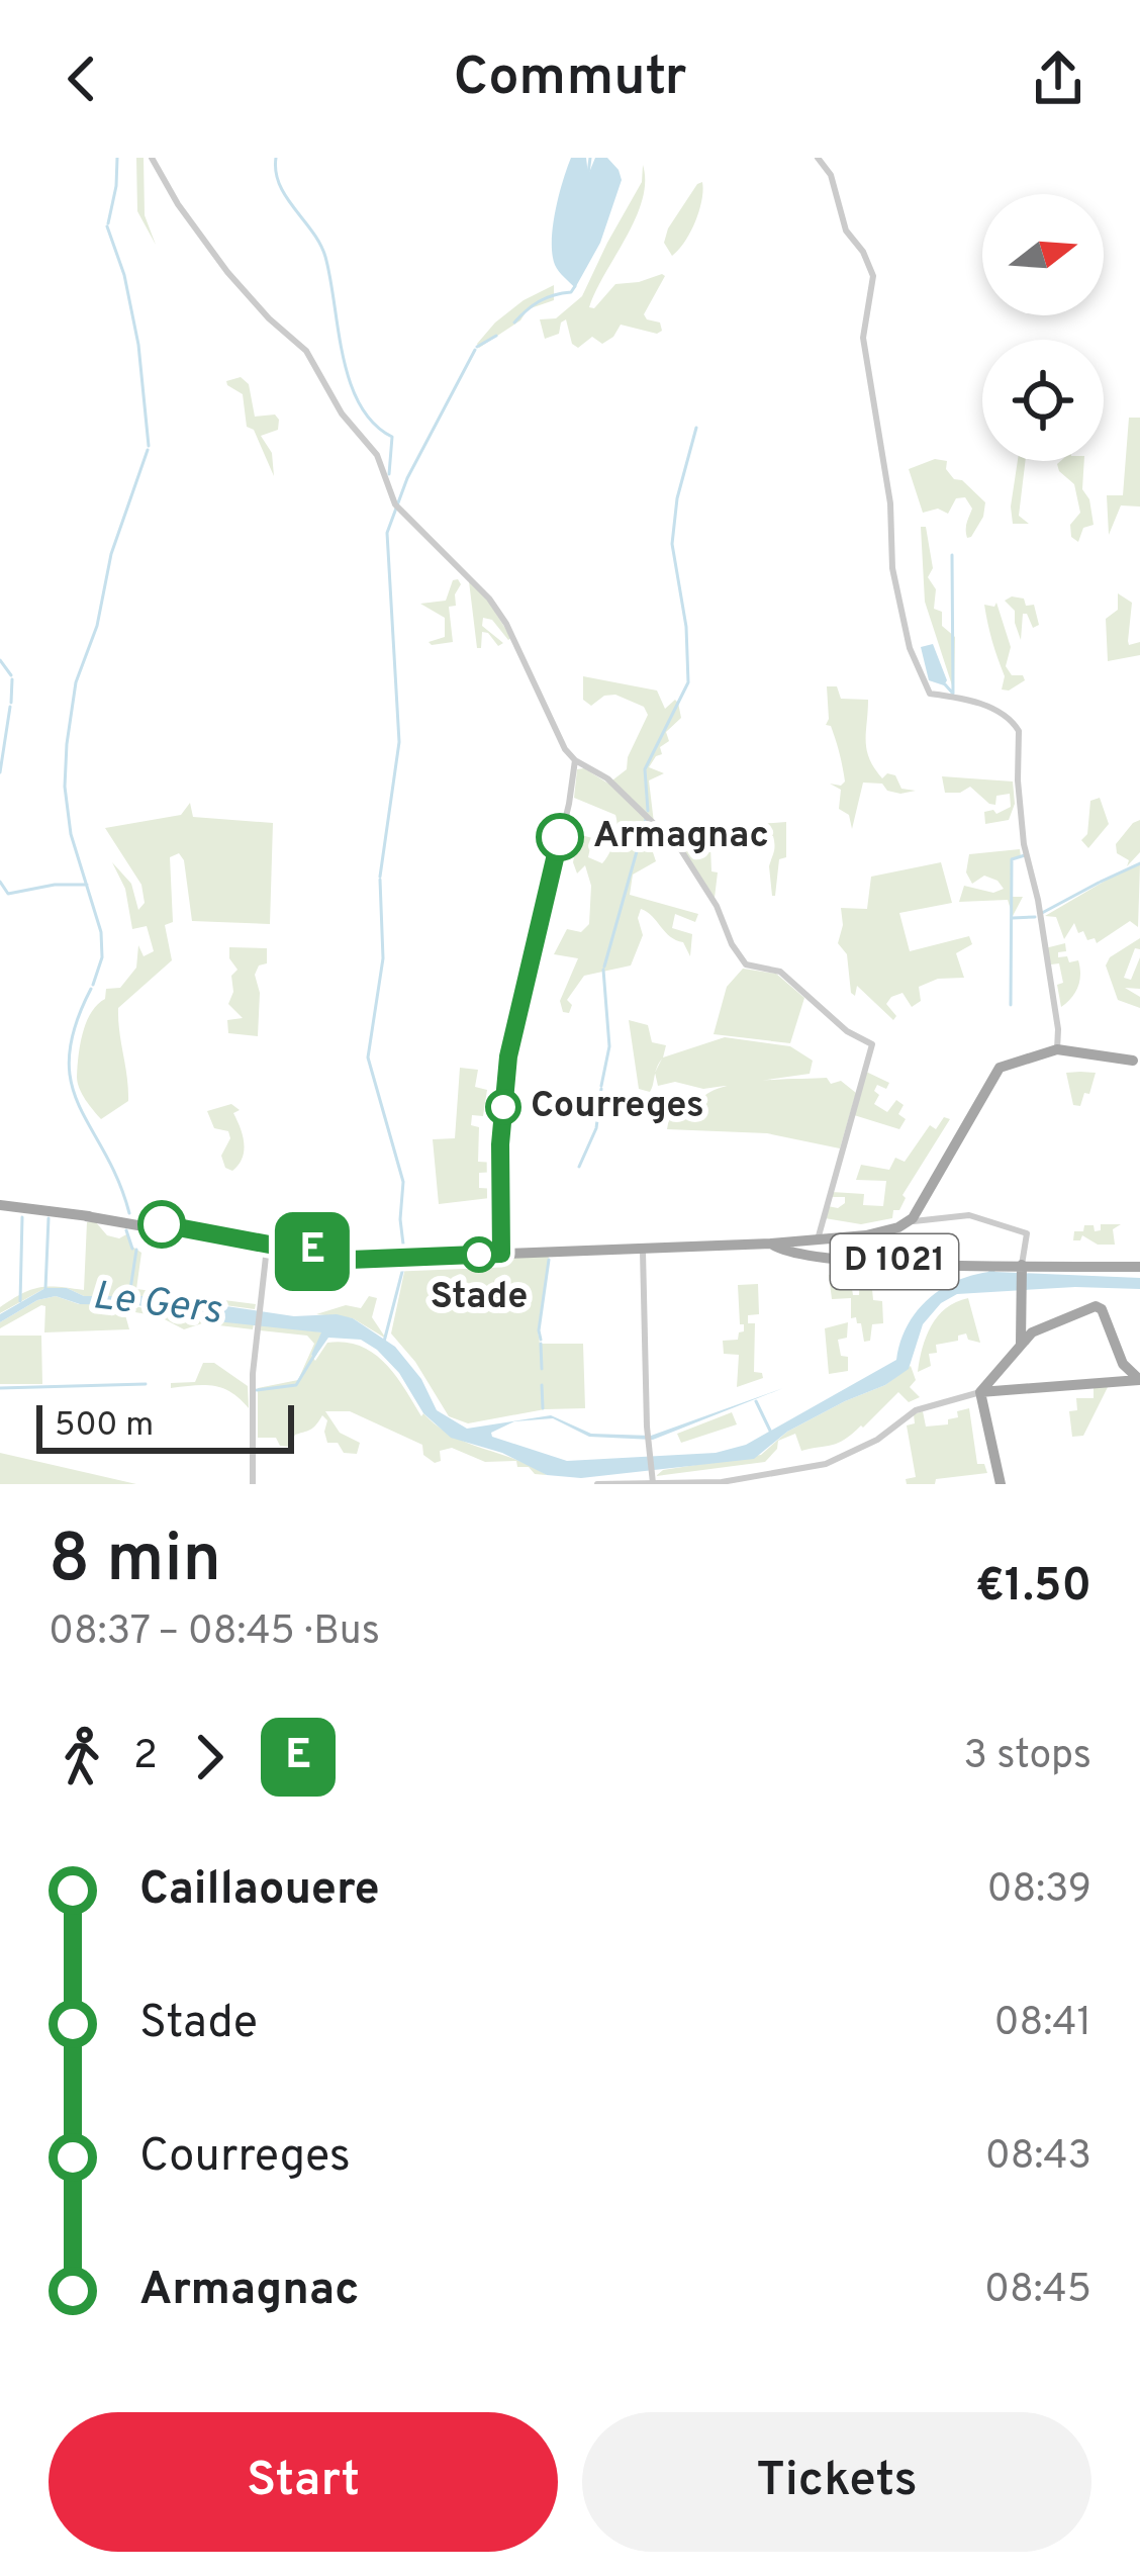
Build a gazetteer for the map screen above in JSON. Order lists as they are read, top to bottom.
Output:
{
  "streets": {
    "main road": ["D 1021"]
  },
  "water": ["Le Gers"],
  "places": ["Armagnac", "Courreges", "Stade"],
  "lines": ["bus line E"],
  "scale_bar": "500 m",
  "north": "right",
  "page": {
    "header": "Commutr",
    "on_map": "E",
    "scale": "500 m",
    "heading": ["8 min", "08:37 – 08:45 · Bus", "€1.50"],
    "legs": ["2", "E", "3 stops"],
    "list": [
      {
        "name": "Caillaouere",
        "value": "08:39"
      },
      {
        "name": "Stade",
        "value": "08:41"
      },
      {
        "name": "Courreges",
        "value": "08:43"
      },
      {
        "name": "Armagnac",
        "value": "08:45"
      }
    ],
    "buttons": ["Start", "Tickets"]
  }
}
